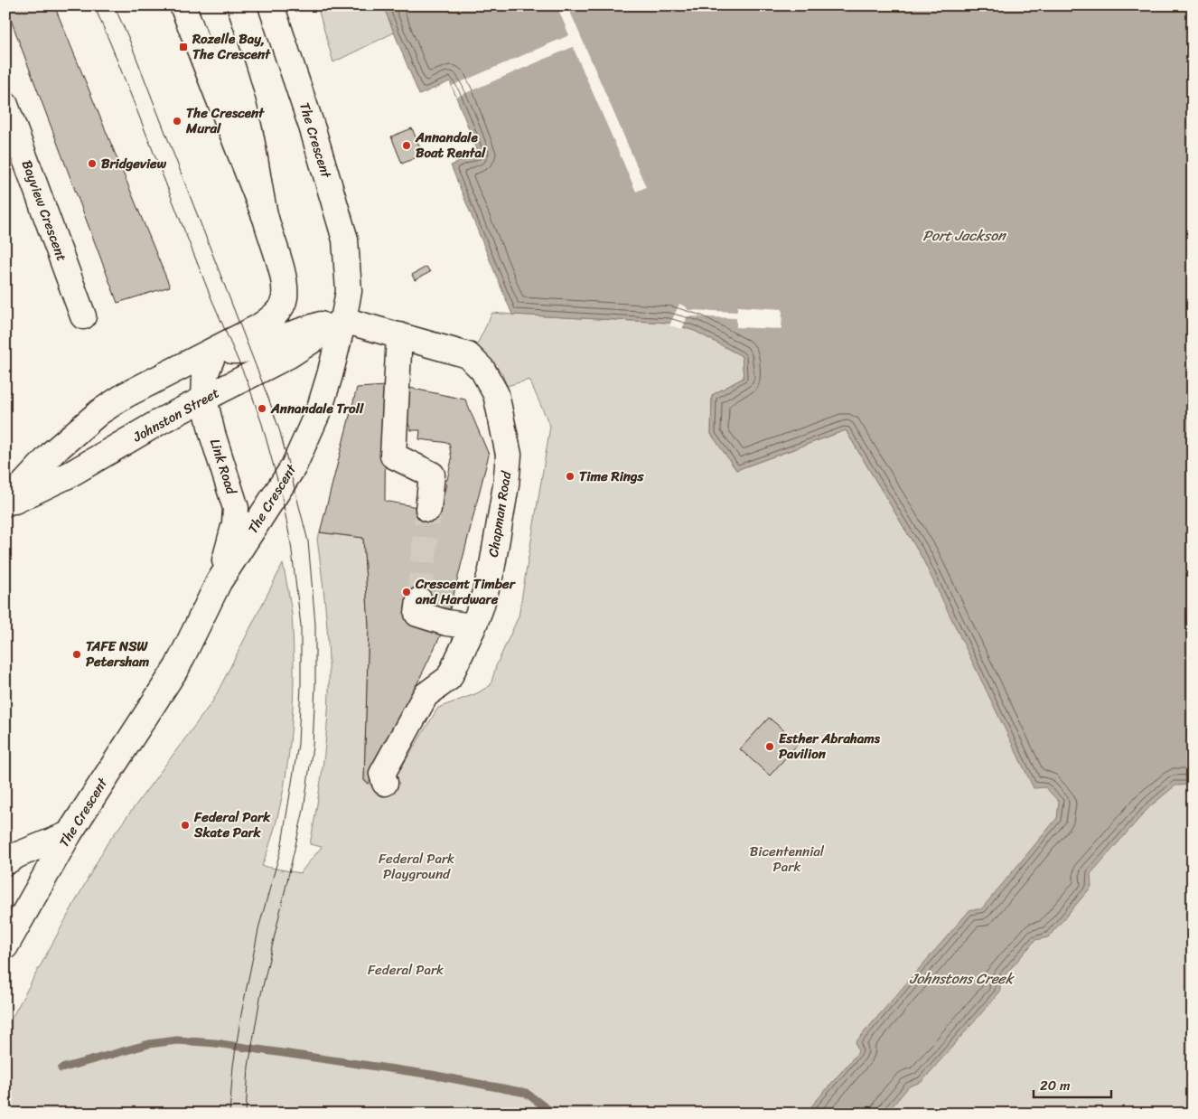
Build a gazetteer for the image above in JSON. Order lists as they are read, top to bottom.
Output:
{
  "streets": {
    "main road": [
      "The Crescent",
      "Bayview Crescent",
      "Johnston Street",
      "Link Road",
      "Chapman Road"
    ]
  },
  "crossings": [
    ["The Crescent", "Johnston Street"],
    ["The Crescent", "Link Road"],
    ["The Crescent", "Chapman Road"],
    ["Johnston Street", "Link Road"],
    ["Johnston Street", "Chapman Road"]
  ],
  "water": ["Port Jackson", "Johnstons Creek"],
  "parks": ["Bicentennial Park", "Federal Park Playground", "Federal Park"],
  "places": {
    "transit": ["Rozelle Bay, The Crescent"],
    "other": [
      "The Crescent Mural",
      "Annandale Boat Rental",
      "Bridgeview",
      "Annandale Troll",
      "Time Rings",
      "Crescent Timber and Hardware",
      "TAFE NSW Petersham",
      "Esther Abrahams Pavilion",
      "Federal Park Skate Park"
    ]
  },
  "scale_bar": "20 m"
}
